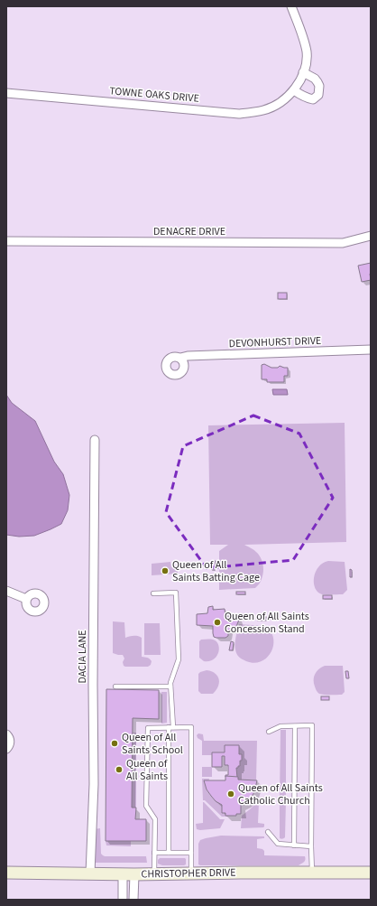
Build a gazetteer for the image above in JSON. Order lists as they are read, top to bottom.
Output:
{
  "streets": {
    "street": [
      "TOWNE OAKS DRIVE",
      "DENACRE DRIVE",
      "DEVONHURST DRIVE",
      "DACIA LANE",
      "CHRISTOPHER DRIVE"
    ]
  },
  "crossings": [
    ["DACIA LANE", "CHRISTOPHER DRIVE"]
  ],
  "places": [
    "Queen of All Saints Batting Cage",
    "Queen of All Saints Concession Stand",
    "Queen of All Saints School",
    "Queen of All Saints",
    "Queen of All Saints Catholic Church"
  ]
}
